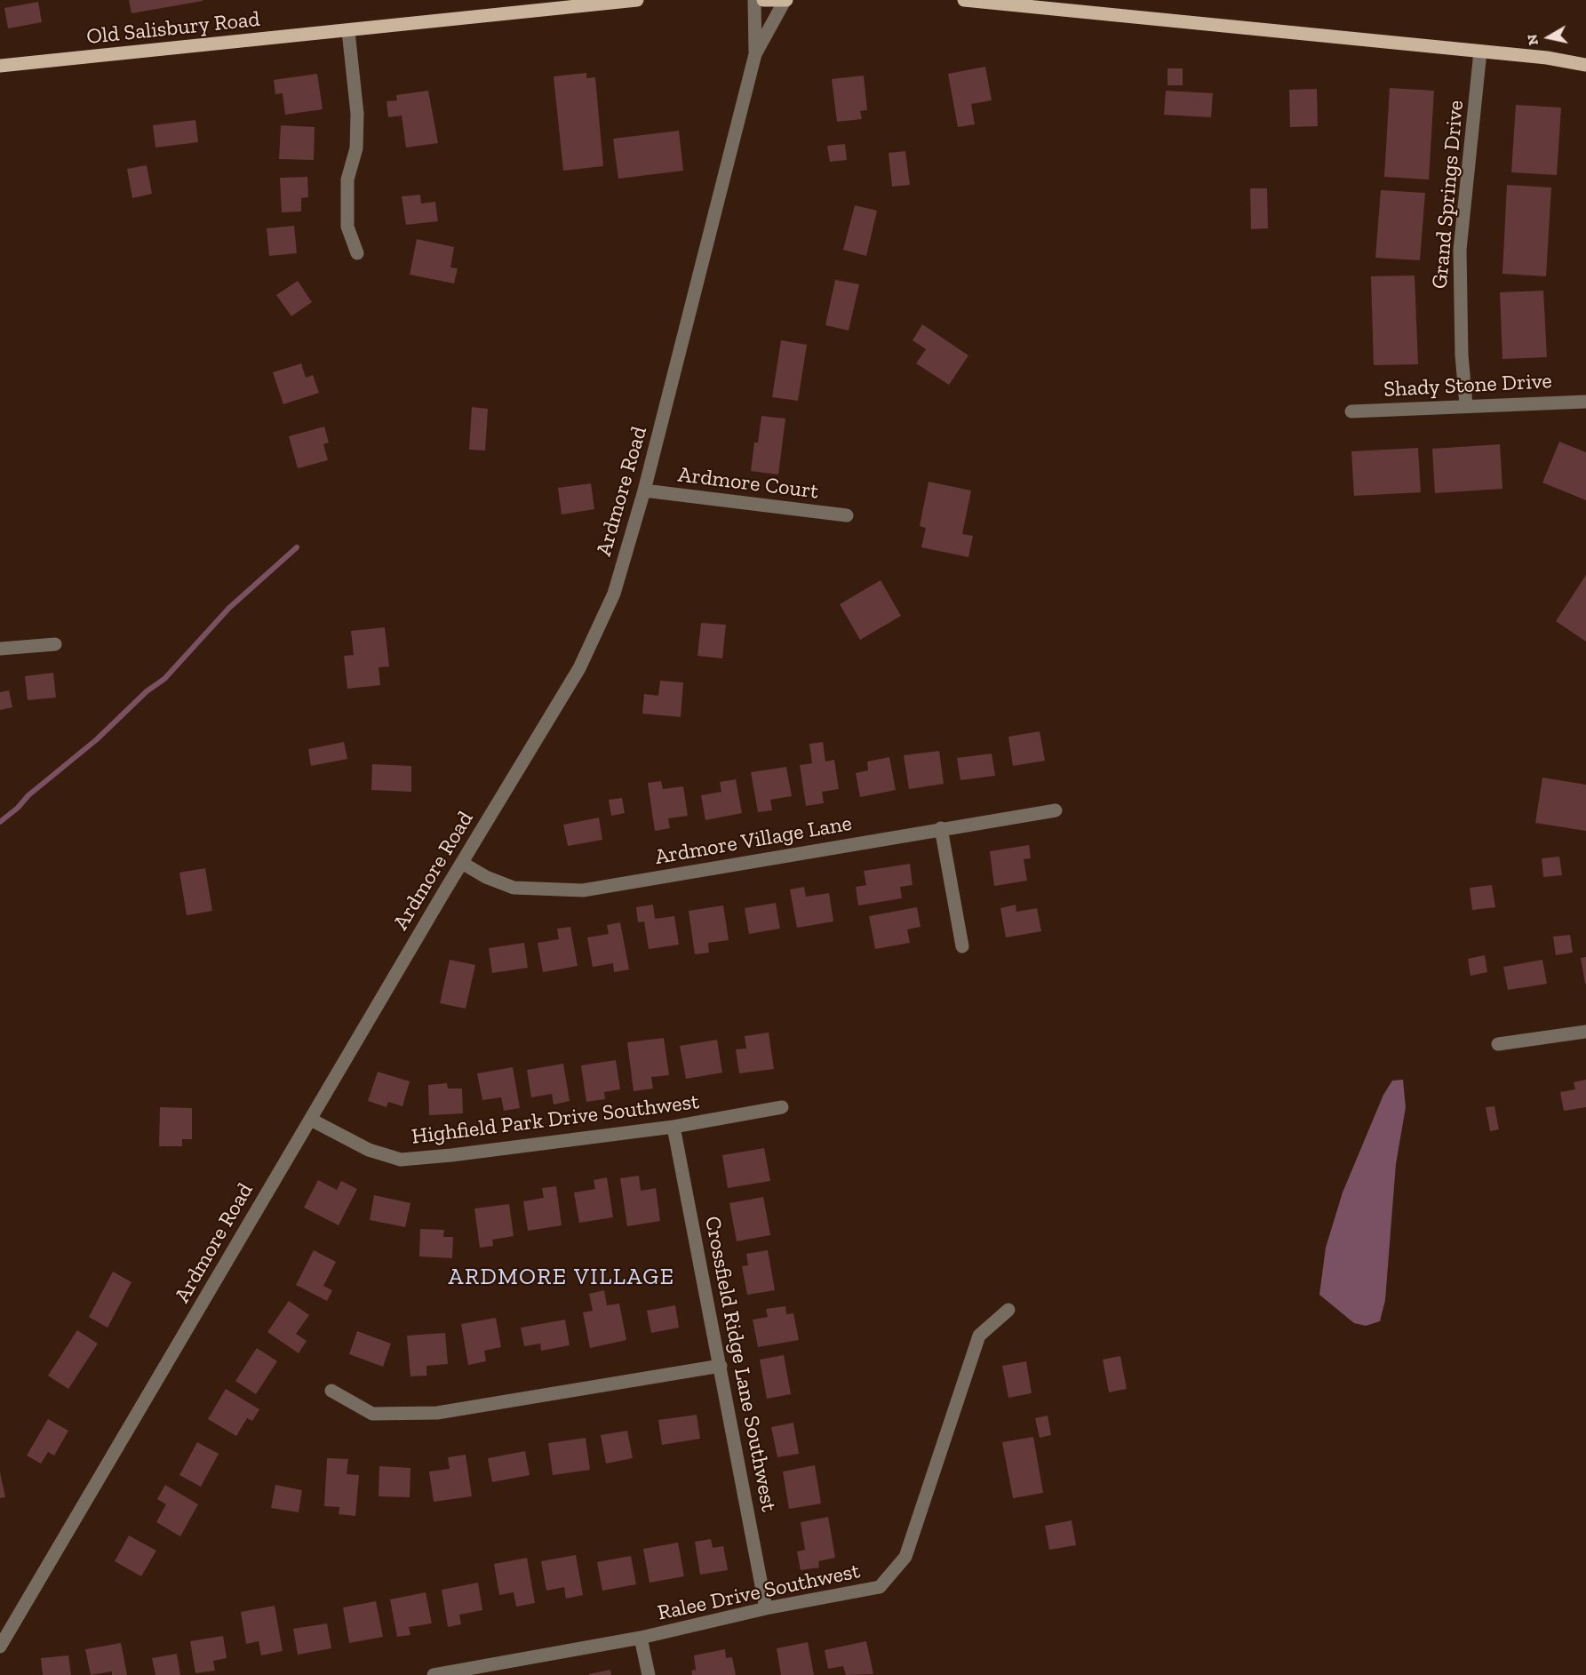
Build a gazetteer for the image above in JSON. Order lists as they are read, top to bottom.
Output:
{
  "streets": {
    "main road": ["Old Salisbury Road"],
    "street": [
      "Grand Springs Drive",
      "Shady Stone Drive",
      "Ardmore Court",
      "Ardmore Road",
      "Ardmore Village Lane",
      "Highfield Park Drive Southwest",
      "Crossfield Ridge Lane Southwest",
      "Ralee Drive Southwest"
    ]
  },
  "crossings": [
    ["Grand Springs Drive", "Shady Stone Drive"],
    ["Ardmore Court", "Ardmore Road"],
    ["Ardmore Road", "Ardmore Village Lane"],
    ["Ardmore Road", "Highfield Park Drive Southwest"],
    ["Highfield Park Drive Southwest", "Crossfield Ridge Lane Southwest"],
    ["Crossfield Ridge Lane Southwest", "Ralee Drive Southwest"]
  ],
  "districts": ["ARDMORE VILLAGE"],
  "north": "left"
}
